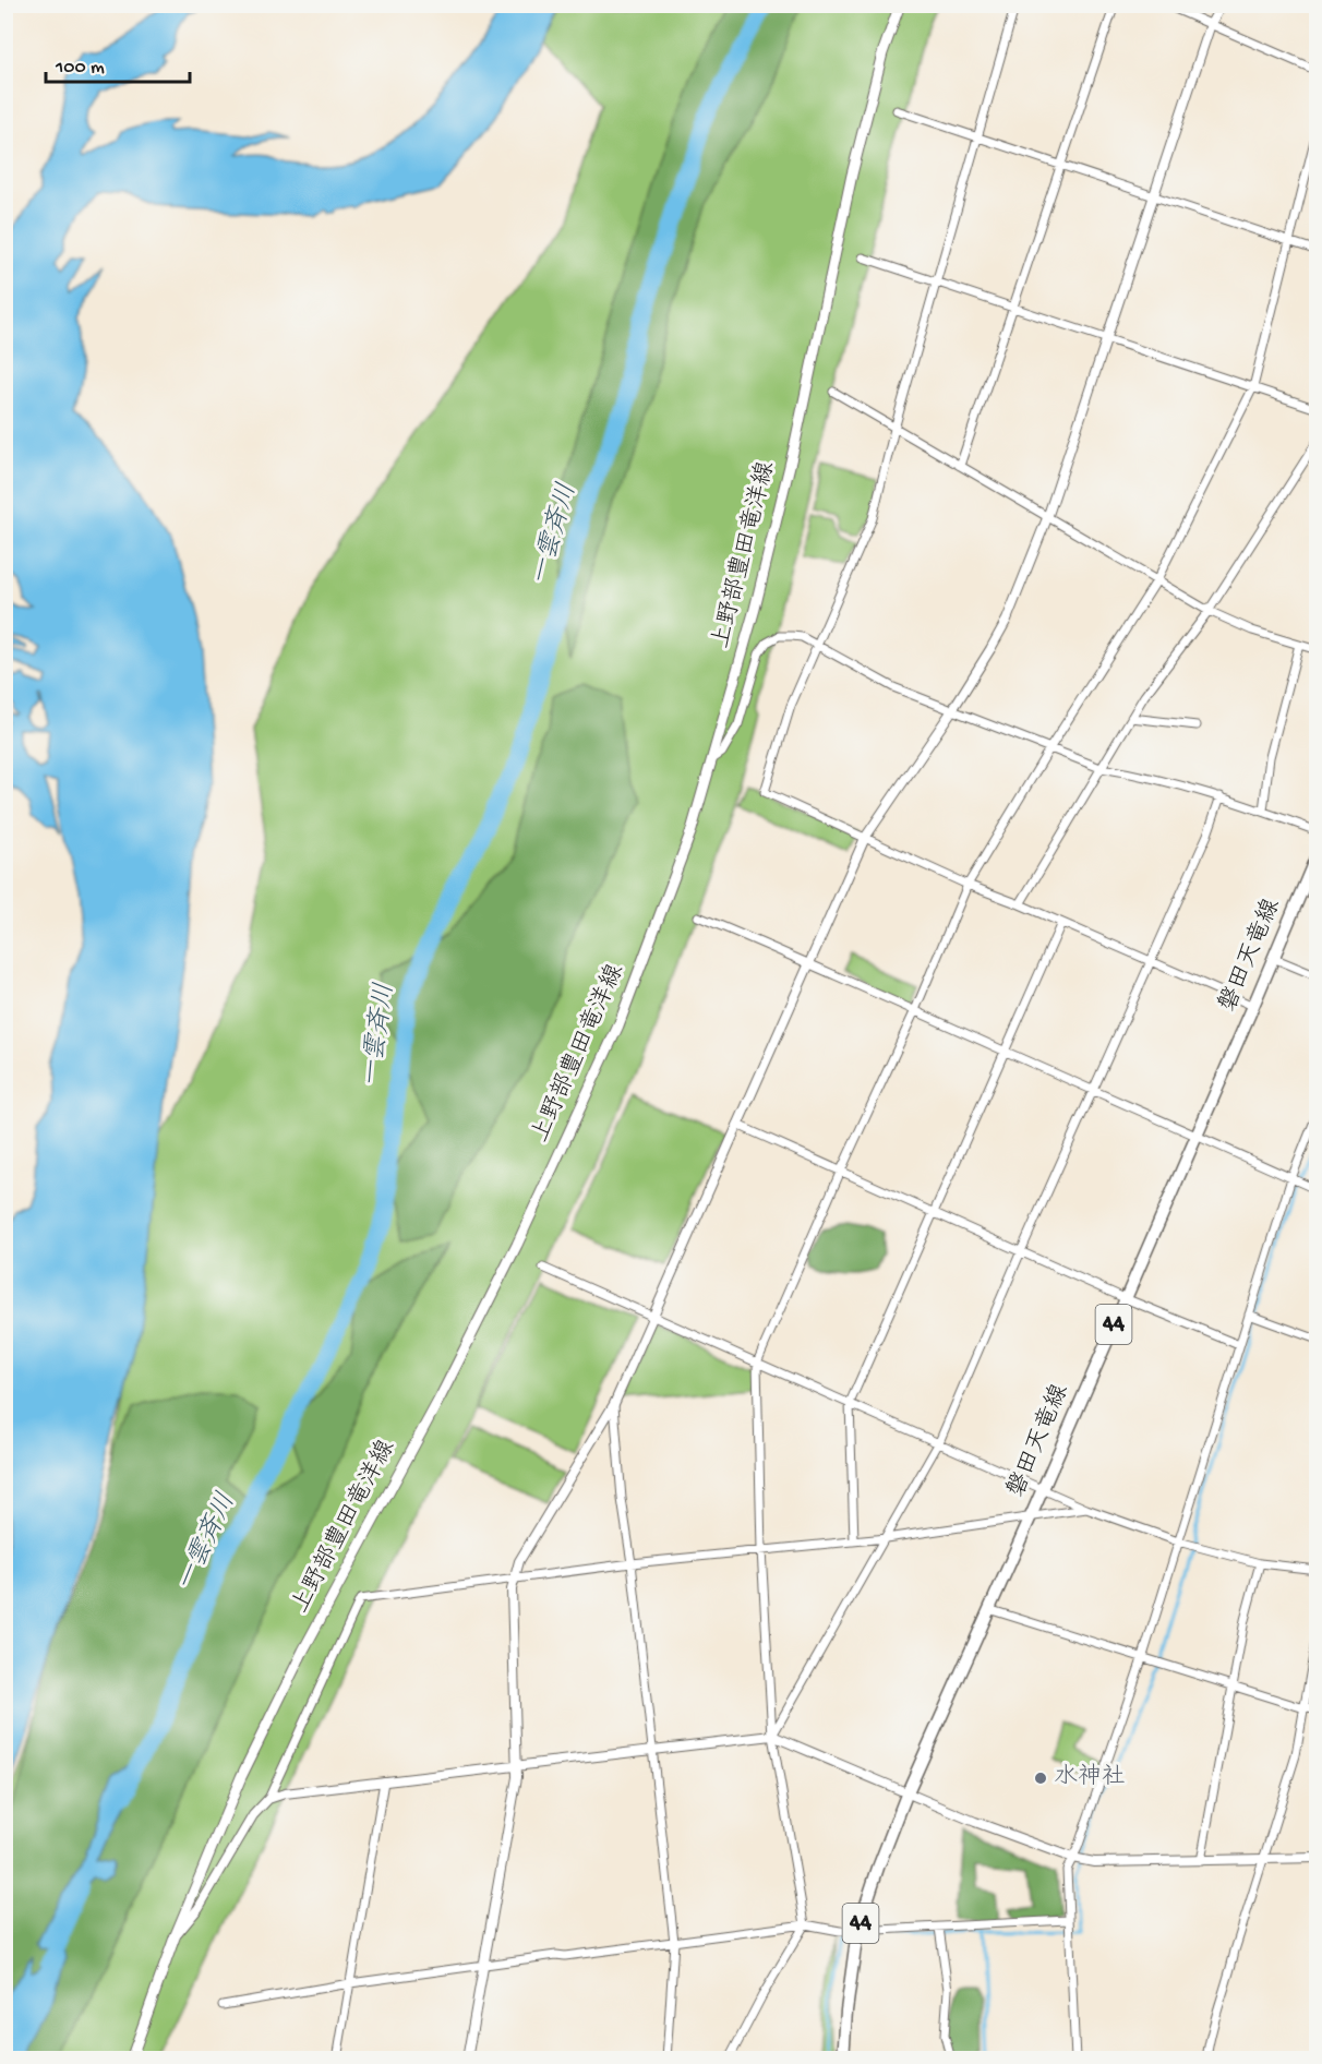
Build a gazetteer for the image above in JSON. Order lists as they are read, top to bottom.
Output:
{
  "streets": {
    "main road": ["上野部豊田竜洋線", "磐田天竜線", "44"]
  },
  "water": ["一雲斉川"],
  "places": ["水神社"],
  "scale_bar": "100 m"
}
